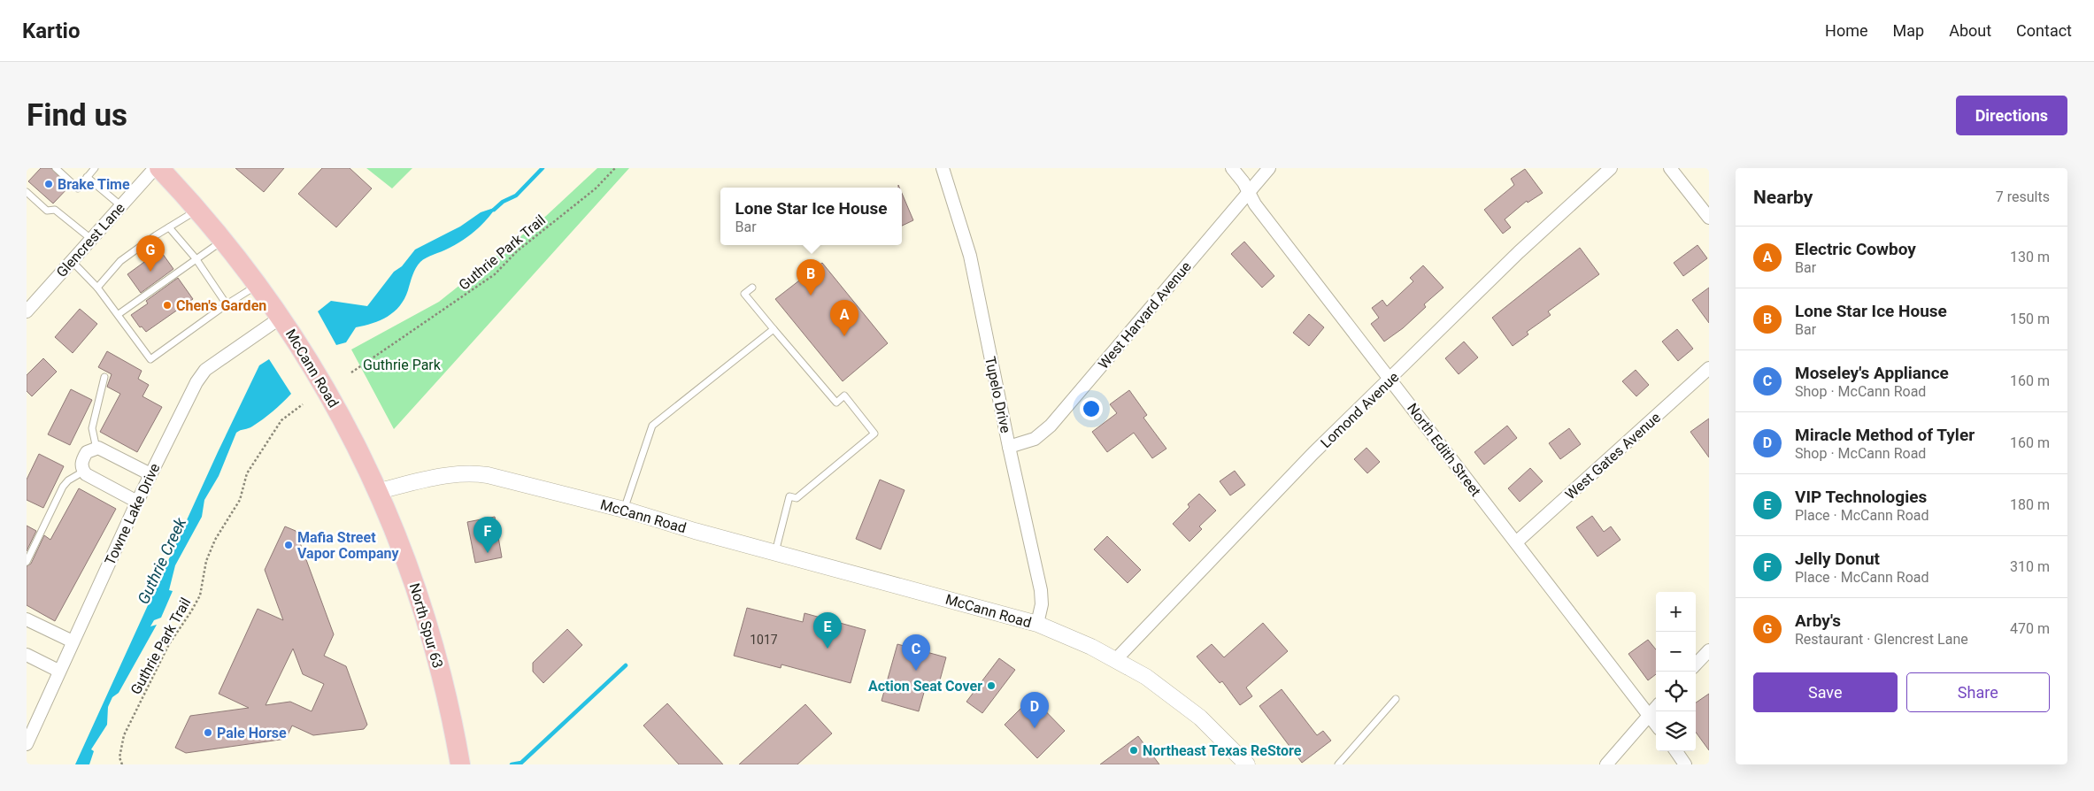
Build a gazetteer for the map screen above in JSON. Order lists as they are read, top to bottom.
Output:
{
  "streets": {
    "main road": ["McCann Road", "North Spur 63"],
    "street": [
      "Glencrest Lane",
      "West Harvard Avenue",
      "Tupelo Drive",
      "Lomond Avenue",
      "North Edith Street",
      "West Gates Avenue",
      "Towne Lake Drive"
    ],
    "path": ["Guthrie Park Trail"]
  },
  "crossings": [
    ["West Harvard Avenue", "Tupelo Drive"],
    ["West Harvard Avenue", "North Edith Street"],
    ["McCann Road", "Tupelo Drive"],
    ["McCann Road", "Lomond Avenue"],
    ["McCann Road", "Towne Lake Drive"],
    ["McCann Road", "North Spur 63"],
    ["Lomond Avenue", "North Edith Street"],
    ["North Edith Street", "West Gates Avenue"]
  ],
  "water": ["Guthrie Creek"],
  "parks": ["Guthrie Park"],
  "places": [
    "Brake Time",
    "Chen's Garden",
    "Mafia Street Vapor Company",
    "Action Seat Cover",
    "Pale Horse",
    "Northeast Texas ReStore"
  ],
  "house_numbers": ["1017"],
  "page": {
    "header": "Kartio",
    "nav": [
      "Home",
      "Map",
      "About",
      "Contact"
    ],
    "buttons": [
      "Directions",
      ["Save", "Share"]
    ],
    "title": "Find us",
    "heading": ["Nearby", "7 results"],
    "popup": ["Lone Star Ice House", "Bar"],
    "list": [
      {
        "mark": "A",
        "name": "Electric Cowboy",
        "note": "Bar",
        "value": "130 m"
      },
      {
        "mark": "B",
        "name": "Lone Star Ice House",
        "note": "Bar",
        "value": "150 m"
      },
      {
        "mark": "C",
        "name": "Moseley's Appliance",
        "note": "Shop · McCann Road",
        "value": "160 m"
      },
      {
        "mark": "D",
        "name": "Miracle Method of Tyler",
        "note": "Shop · McCann Road",
        "value": "160 m"
      },
      {
        "mark": "E",
        "name": "VIP Technologies",
        "note": "Place · McCann Road",
        "value": "180 m"
      },
      {
        "mark": "F",
        "name": "Jelly Donut",
        "note": "Place · McCann Road",
        "value": "310 m"
      },
      {
        "mark": "G",
        "name": "Arby's",
        "note": "Restaurant · Glencrest Lane",
        "value": "470 m"
      }
    ],
    "pins": [
      "G",
      "B",
      "A",
      "F",
      "E",
      "C",
      "D"
    ],
    "map_buttons": ["+", "−"]
  }
}
